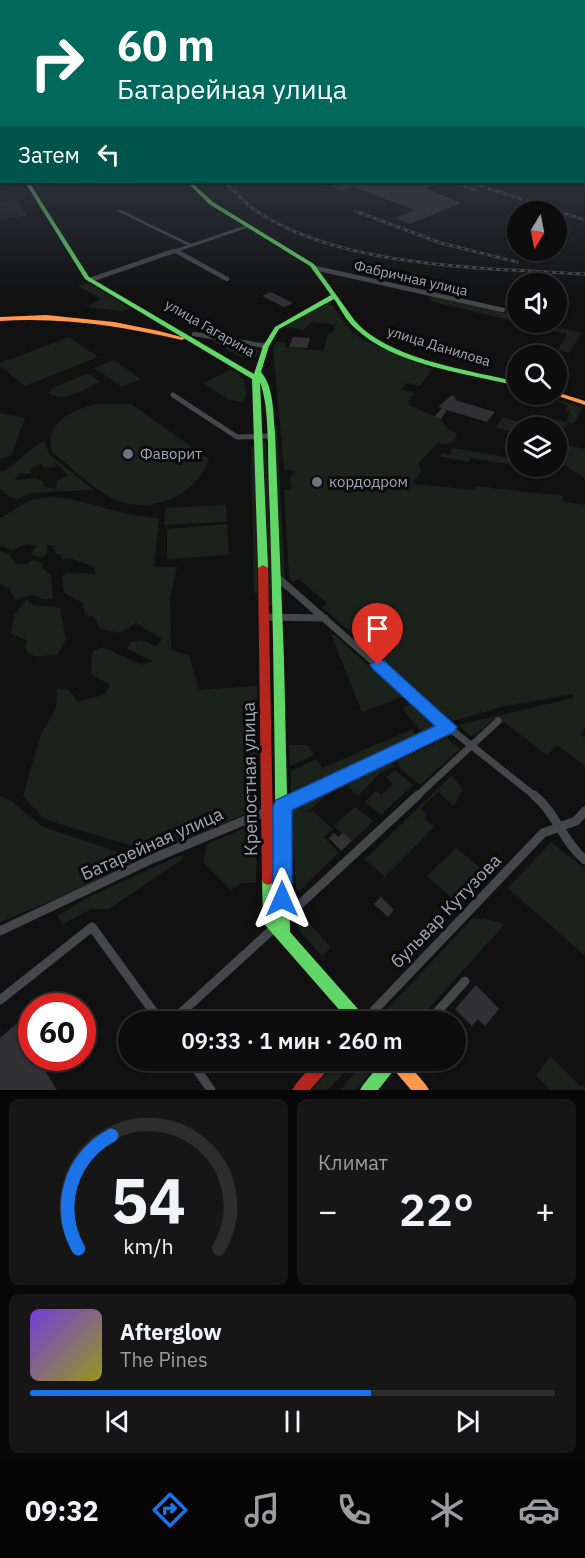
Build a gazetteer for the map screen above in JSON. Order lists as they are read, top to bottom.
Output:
{
  "streets": {
    "main road": ["улица Гагарина", "улица Данилова", "Крепостная улица"],
    "street": ["Фабричная улица", "Батарейная улица", "бульвар Кутузова"]
  },
  "crossings": [
    ["Фабричная улица", "улица Данилова"],
    ["улица Гагарина", "Крепостная улица"],
    ["Крепостная улица", "Батарейная улица"]
  ],
  "places": ["Фаворит", "кордодром"],
  "north": "bottom",
  "page": {
    "turn": ["60 m", "Батарейная улица"],
    "then": "Затем",
    "limit": "60",
    "trip": "09:33 · 1 мин · 260 m",
    "tile": "Климат",
    "heat": ["−", "22°", "+"],
    "song": ["Afterglow", "The Pines"],
    "tabs": "09:32",
    "gauge": ["54", "km/h"]
  }
}
